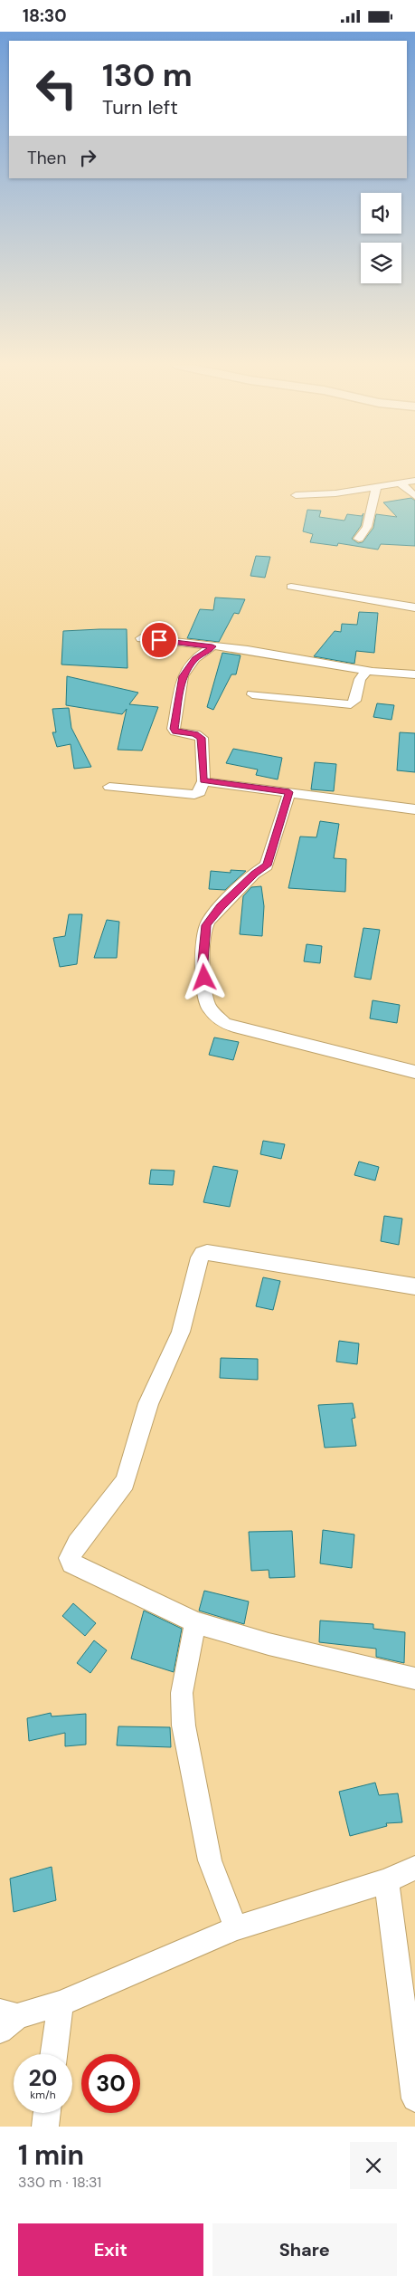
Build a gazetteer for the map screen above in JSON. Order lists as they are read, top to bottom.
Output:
{
  "page": {
    "status": "18:30",
    "turn": ["130 m", "Turn left"],
    "then": "Then",
    "speed": "20 km/h",
    "limit": "30",
    "heading": ["1 min", "330 m · 18:31"],
    "buttons": ["Exit", "Share"]
  }
}
